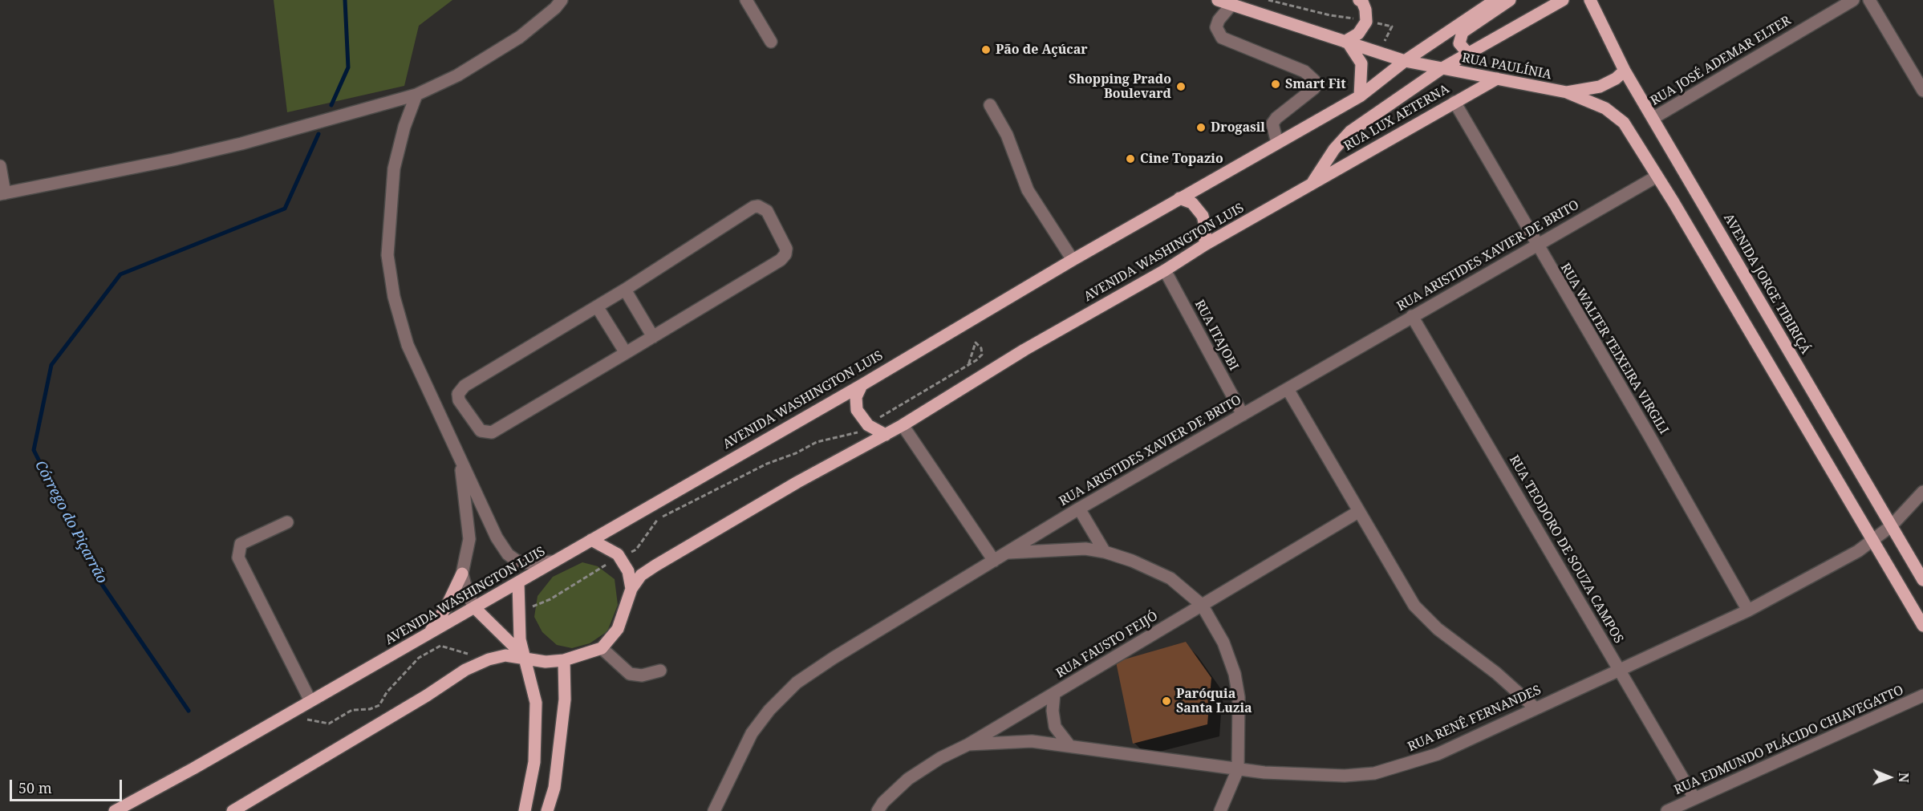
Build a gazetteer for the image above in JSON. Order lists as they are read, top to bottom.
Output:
{
  "streets": {
    "main road": [
      "RUA PAULÍNIA",
      "RUA LUX AETERNA",
      "AVENIDA WASHINGTON LUIS",
      "AVENIDA JORGE TIBIRIÇÁ"
    ],
    "street": [
      "RUA JOSÉ ADEMAR ELTER",
      "RUA ARISTIDES XAVIER DE BRITO",
      "RUA ITAJOBI",
      "RUA WALTER TEIXEIRA VIRGILI",
      "RUA TEODORO DE SOUZA CAMPOS",
      "RUA FAUSTO FEIJÓ",
      "RUA RENÊ FERNANDES",
      "RUA EDMUNDO PLÁCIDO CHIAVEGATTO"
    ]
  },
  "crossings": [
    ["RUA JOSÉ ADEMAR ELTER", "AVENIDA JORGE TIBIRIÇÁ"],
    ["RUA PAULÍNIA", "RUA LUX AETERNA"],
    ["RUA PAULÍNIA", "AVENIDA WASHINGTON LUIS"],
    ["RUA LUX AETERNA", "AVENIDA WASHINGTON LUIS"],
    ["RUA LUX AETERNA", "RUA WALTER TEIXEIRA VIRGILI"],
    ["AVENIDA WASHINGTON LUIS", "RUA ITAJOBI"],
    ["RUA ARISTIDES XAVIER DE BRITO", "RUA ITAJOBI"],
    ["RUA ARISTIDES XAVIER DE BRITO", "RUA WALTER TEIXEIRA VIRGILI"],
    ["RUA ARISTIDES XAVIER DE BRITO", "RUA TEODORO DE SOUZA CAMPOS"],
    ["AVENIDA JORGE TIBIRIÇÁ", "RUA RENÊ FERNANDES"],
    ["RUA WALTER TEIXEIRA VIRGILI", "RUA RENÊ FERNANDES"],
    ["RUA TEODORO DE SOUZA CAMPOS", "RUA RENÊ FERNANDES"],
    ["RUA TEODORO DE SOUZA CAMPOS", "RUA EDMUNDO PLÁCIDO CHIAVEGATTO"],
    ["RUA FAUSTO FEIJÓ", "RUA RENÊ FERNANDES"]
  ],
  "water": ["Córrego do Piçarrão"],
  "places": [
    "Pão de Açúcar",
    "Smart Fit",
    "Shopping Prado Boulevard",
    "Drogasil",
    "Cine Topazio",
    "Paróquia Santa Luzia"
  ],
  "scale_bar": "50 m",
  "north": "right"
}
